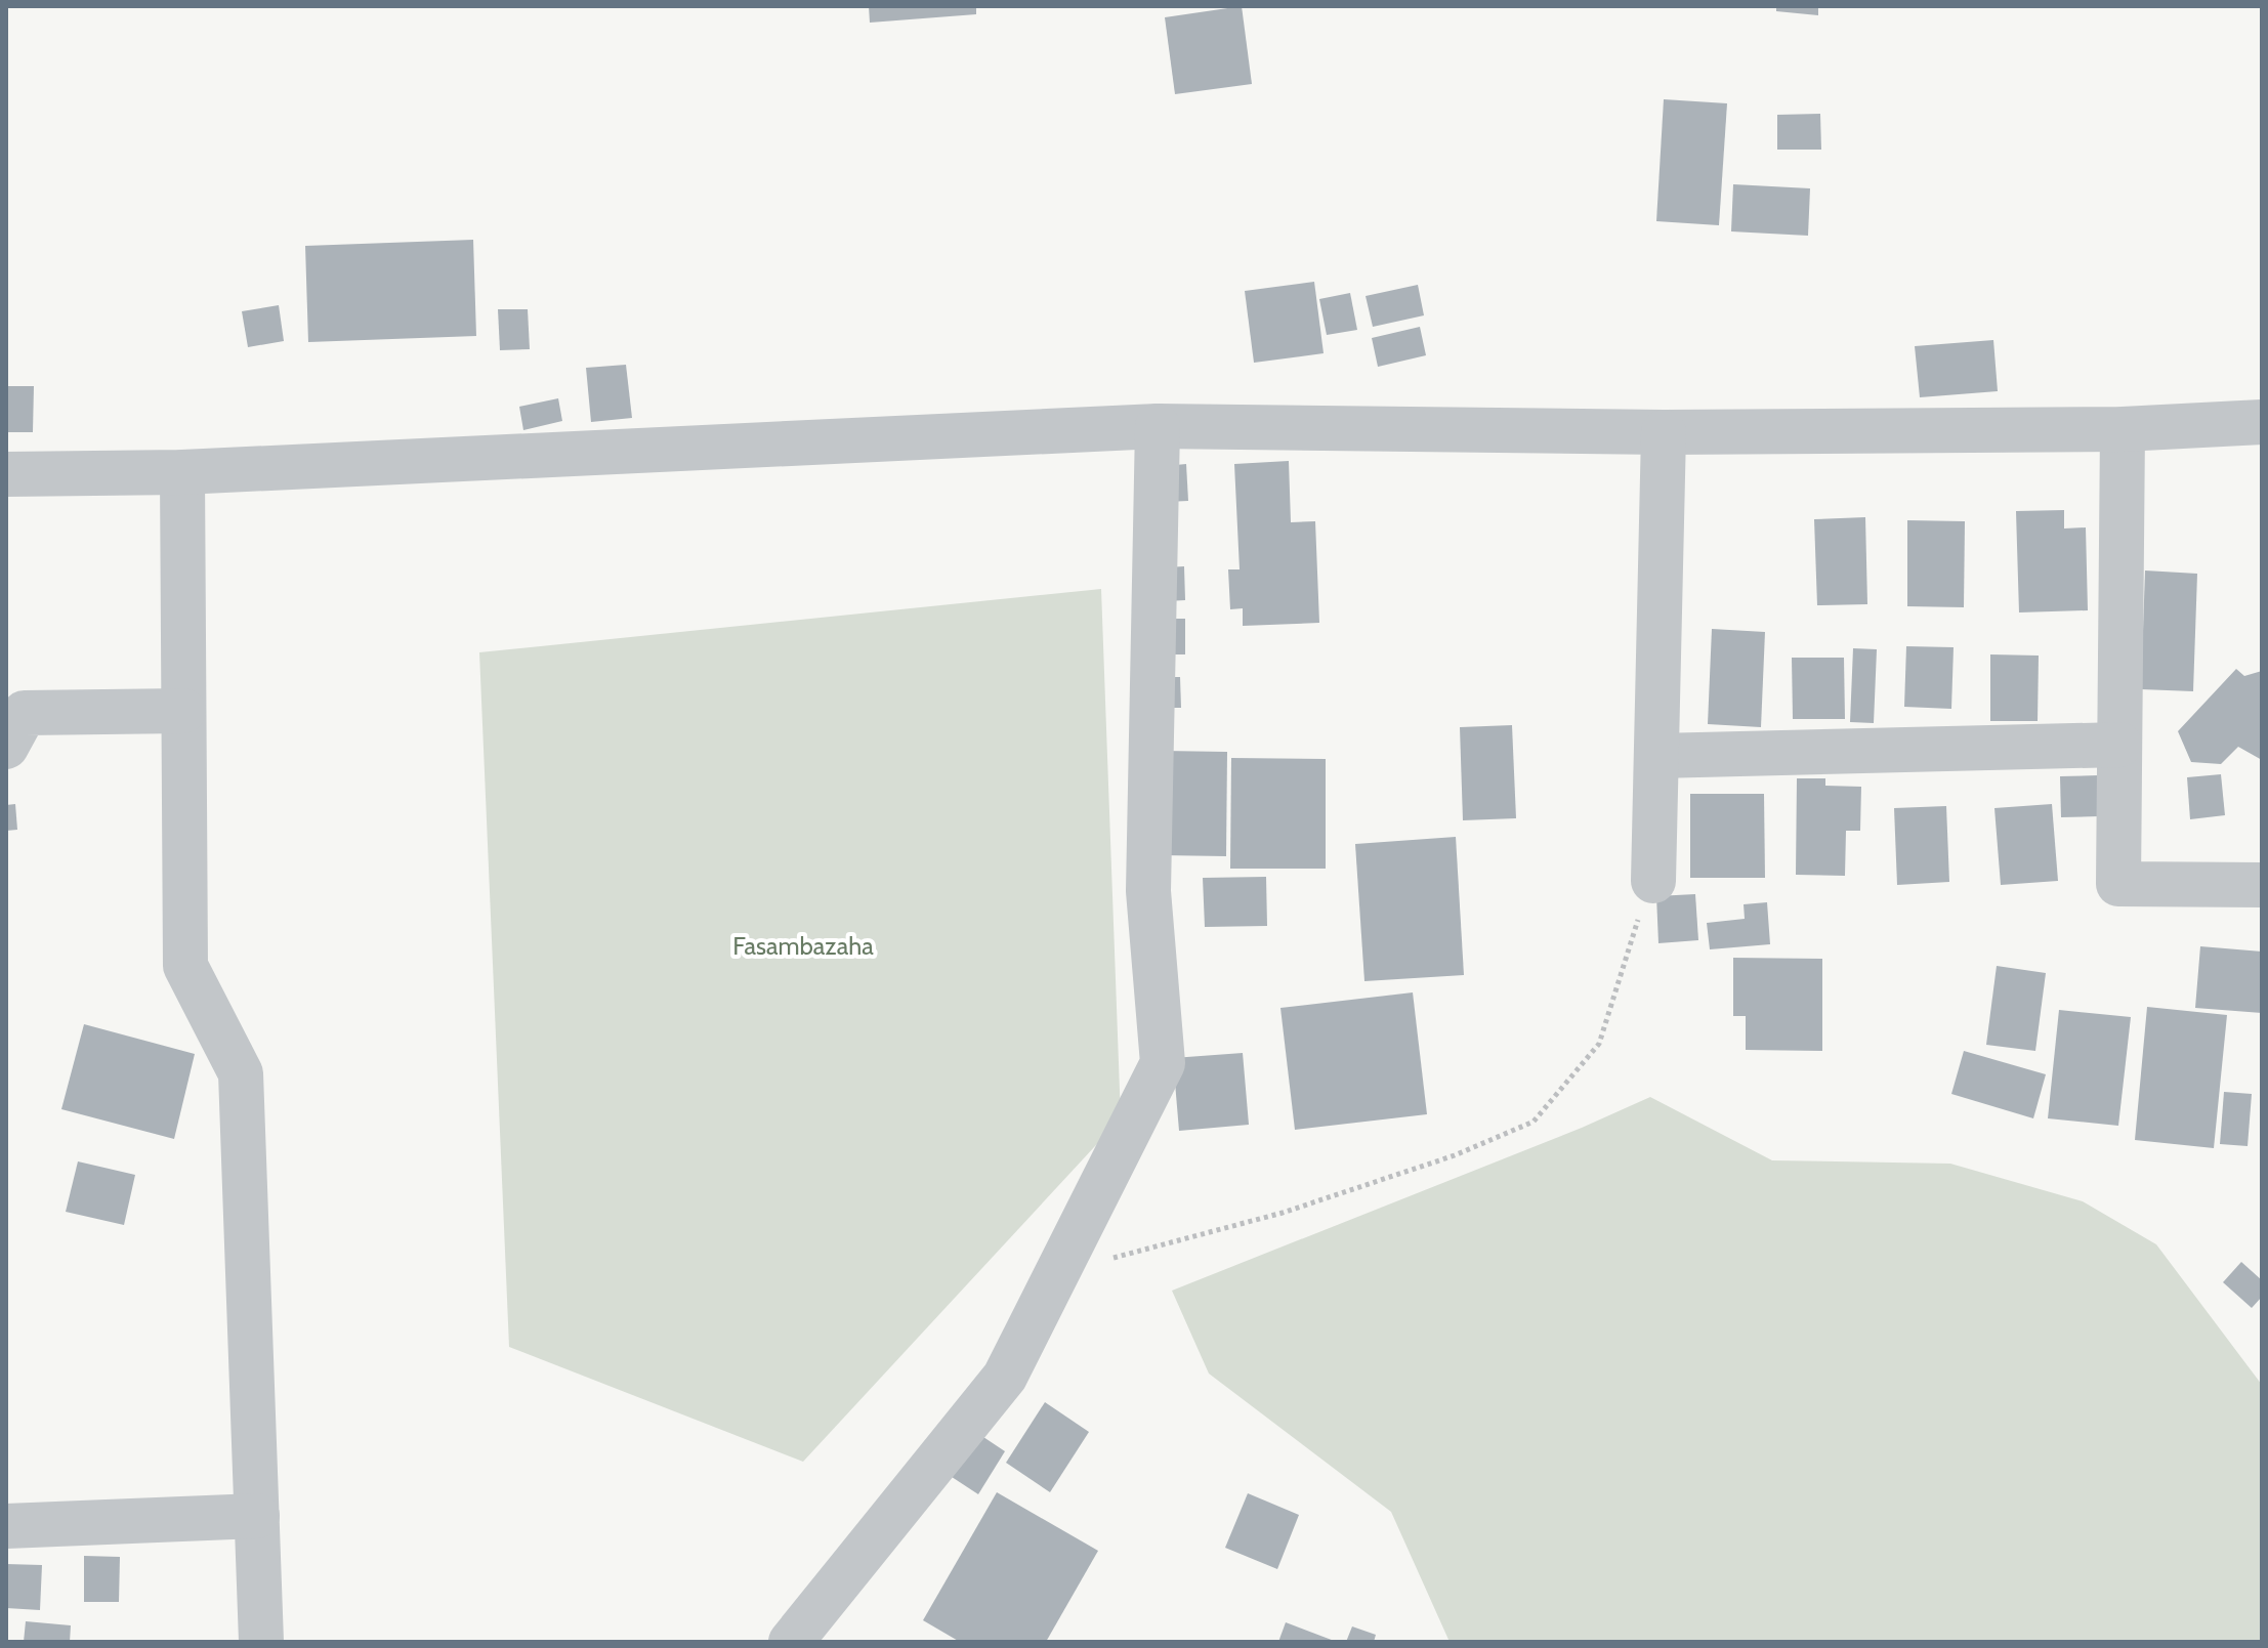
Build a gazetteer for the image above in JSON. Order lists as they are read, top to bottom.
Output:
{
  "parks": ["Fasambazaha"]
}
